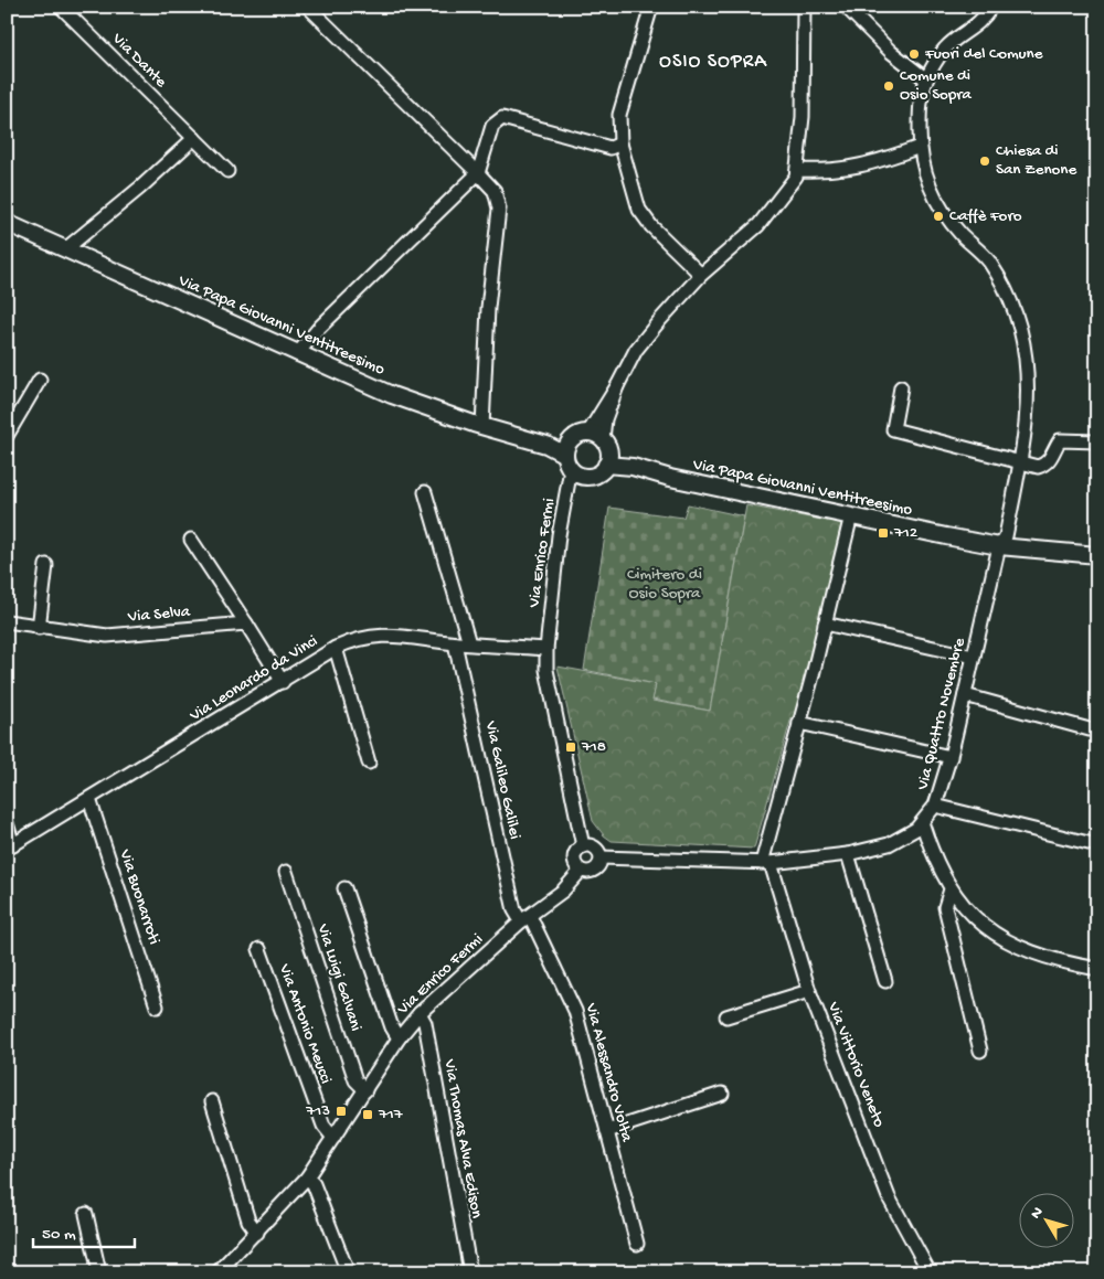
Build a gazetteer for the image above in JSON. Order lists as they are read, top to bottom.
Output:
{
  "streets": {
    "street": [
      "Via Dante",
      "Via Papa Giovanni Ventitreesimo",
      "Via Enrico Fermi",
      "Via Selva",
      "Via Leonardo da Vinci",
      "Via Quattro Novembre",
      "Via Galileo Galilei",
      "Via Buonarroti",
      "Via Luigi Galvani",
      "Via Antonio Meucci",
      "Via Vittorio Veneto",
      "Via Alessandro Volta",
      "Via Thomas Alva Edison"
    ]
  },
  "crossings": [
    ["Via Papa Giovanni Ventitreesimo", "Via Enrico Fermi"],
    ["Via Papa Giovanni Ventitreesimo", "Via Quattro Novembre"],
    ["Via Enrico Fermi", "Via Leonardo da Vinci"],
    ["Via Enrico Fermi", "Via Quattro Novembre"],
    ["Via Enrico Fermi", "Via Galileo Galilei"],
    ["Via Enrico Fermi", "Via Luigi Galvani"],
    ["Via Enrico Fermi", "Via Antonio Meucci"],
    ["Via Enrico Fermi", "Via Alessandro Volta"],
    ["Via Enrico Fermi", "Via Thomas Alva Edison"],
    ["Via Leonardo da Vinci", "Via Galileo Galilei"],
    ["Via Leonardo da Vinci", "Via Buonarroti"],
    ["Via Quattro Novembre", "Via Vittorio Veneto"],
    ["Via Galileo Galilei", "Via Alessandro Volta"]
  ],
  "districts": ["OSIO SOPRA"],
  "parks": ["Cimitero di Osio Sopra"],
  "places": {
    "other": [
      "Fuori del Comune",
      "Comune di Osio Sopra",
      "Chiesa di San Zenone",
      "Caffè Foro"
    ],
    "transit": [
      "712",
      "718",
      "713",
      "717"
    ]
  },
  "scale_bar": "50 m",
  "north": "top left"
}
